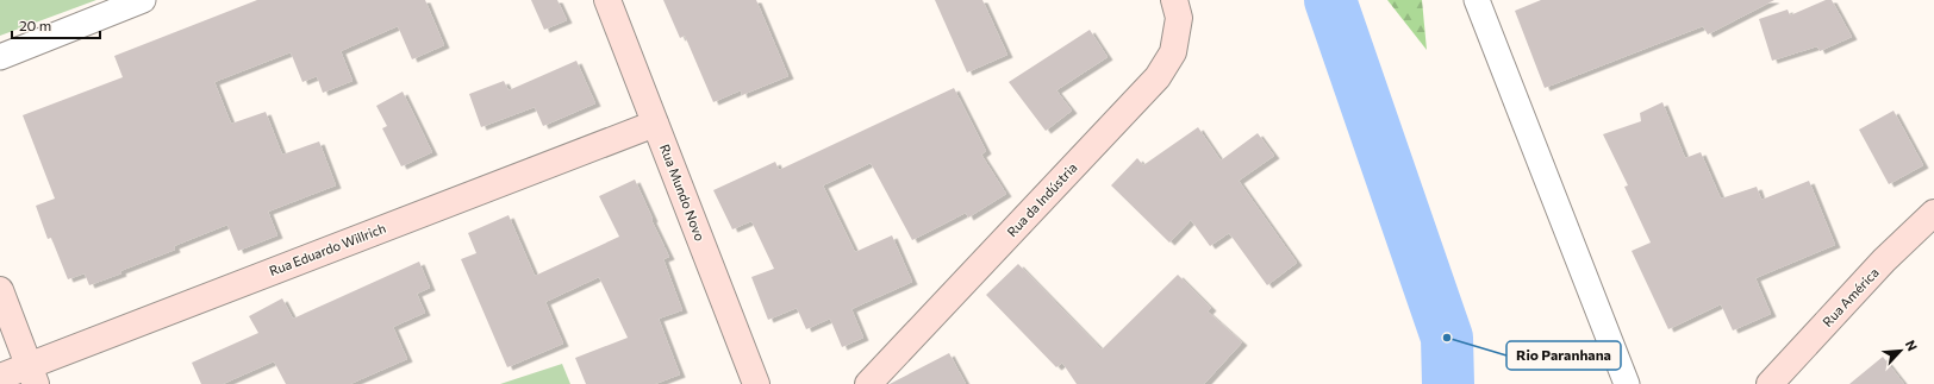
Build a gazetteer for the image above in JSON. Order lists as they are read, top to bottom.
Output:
{
  "streets": {
    "main road": [
      "Rua Mundo Novo",
      "Rua da Indústria",
      "Rua Eduardo Willrich",
      "Rua América"
    ]
  },
  "crossings": [
    ["Rua Mundo Novo", "Rua Eduardo Willrich"]
  ],
  "places": ["Rio Paranhana"],
  "scale_bar": "20 m",
  "north": "top right"
}
